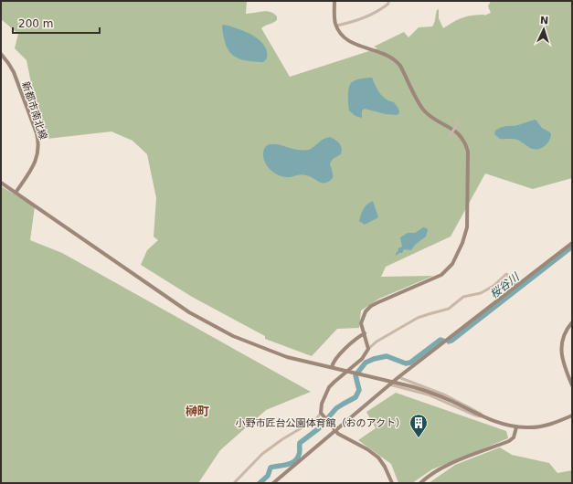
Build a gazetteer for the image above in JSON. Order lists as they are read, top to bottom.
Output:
{
  "streets": {
    "street": ["新都市南北線"]
  },
  "districts": ["榊町"],
  "water": ["桜谷川"],
  "places": {
    "building": ["小野市匠台公園体育館（おのアクト）"]
  },
  "scale_bar": "200 m",
  "north": "top"
}
